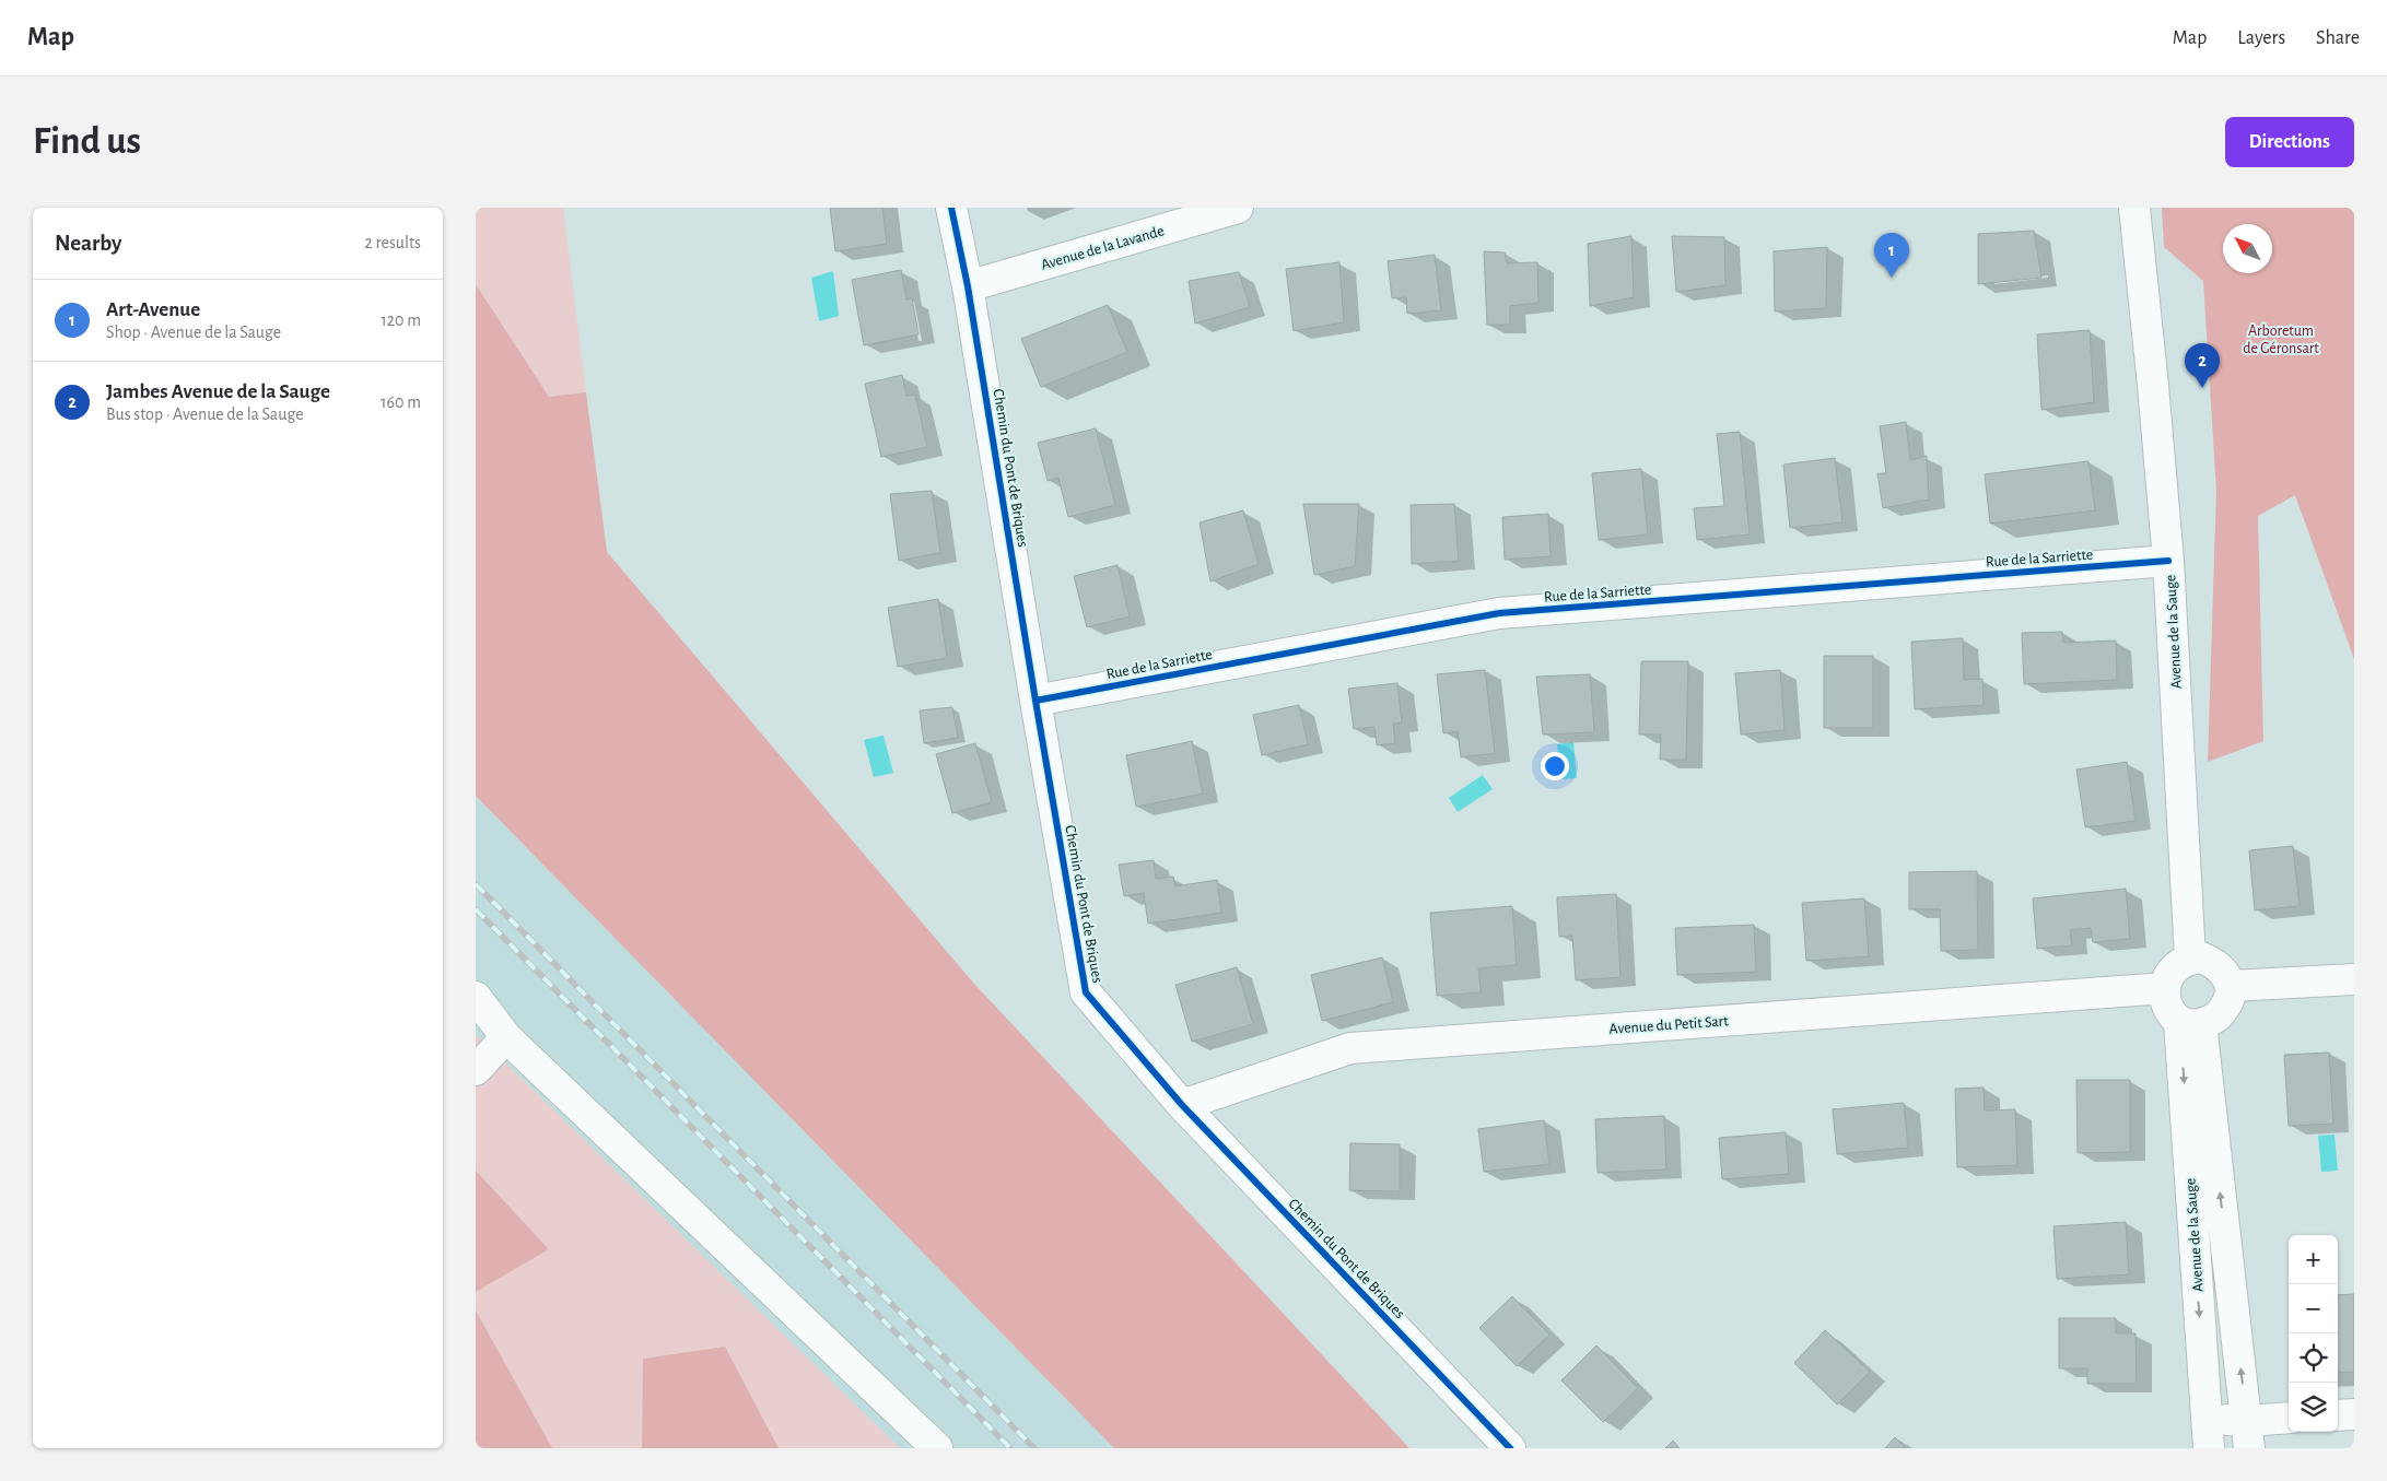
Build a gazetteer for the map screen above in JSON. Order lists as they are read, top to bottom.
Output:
{
  "streets": {
    "street": [
      "Avenue de la Lavande",
      "Chemin du Pont de Briques",
      "Rue de la Sarriette",
      "Avenue de la Sauge",
      "Avenue du Petit Sart"
    ]
  },
  "crossings": [
    ["Avenue de la Lavande", "Chemin du Pont de Briques"],
    ["Chemin du Pont de Briques", "Rue de la Sarriette"],
    ["Chemin du Pont de Briques", "Avenue du Petit Sart"],
    ["Rue de la Sarriette", "Avenue de la Sauge"],
    ["Avenue de la Sauge", "Avenue du Petit Sart"]
  ],
  "parks": ["Arboretum de Géronsart"],
  "north": "top left",
  "page": {
    "header": "Map",
    "nav": ["Map", "Layers", "Share"],
    "buttons": "Directions",
    "title": "Find us",
    "heading": ["Nearby", "2 results"],
    "pins": ["1", "2"],
    "list": [
      {
        "mark": "1",
        "name": "Art-Avenue",
        "note": "Shop · Avenue de la Sauge",
        "value": "120 m"
      },
      {
        "mark": "2",
        "name": "Jambes Avenue de la Sauge",
        "note": "Bus stop · Avenue de la Sauge",
        "value": "160 m"
      }
    ],
    "map_buttons": ["+", "−"]
  }
}
